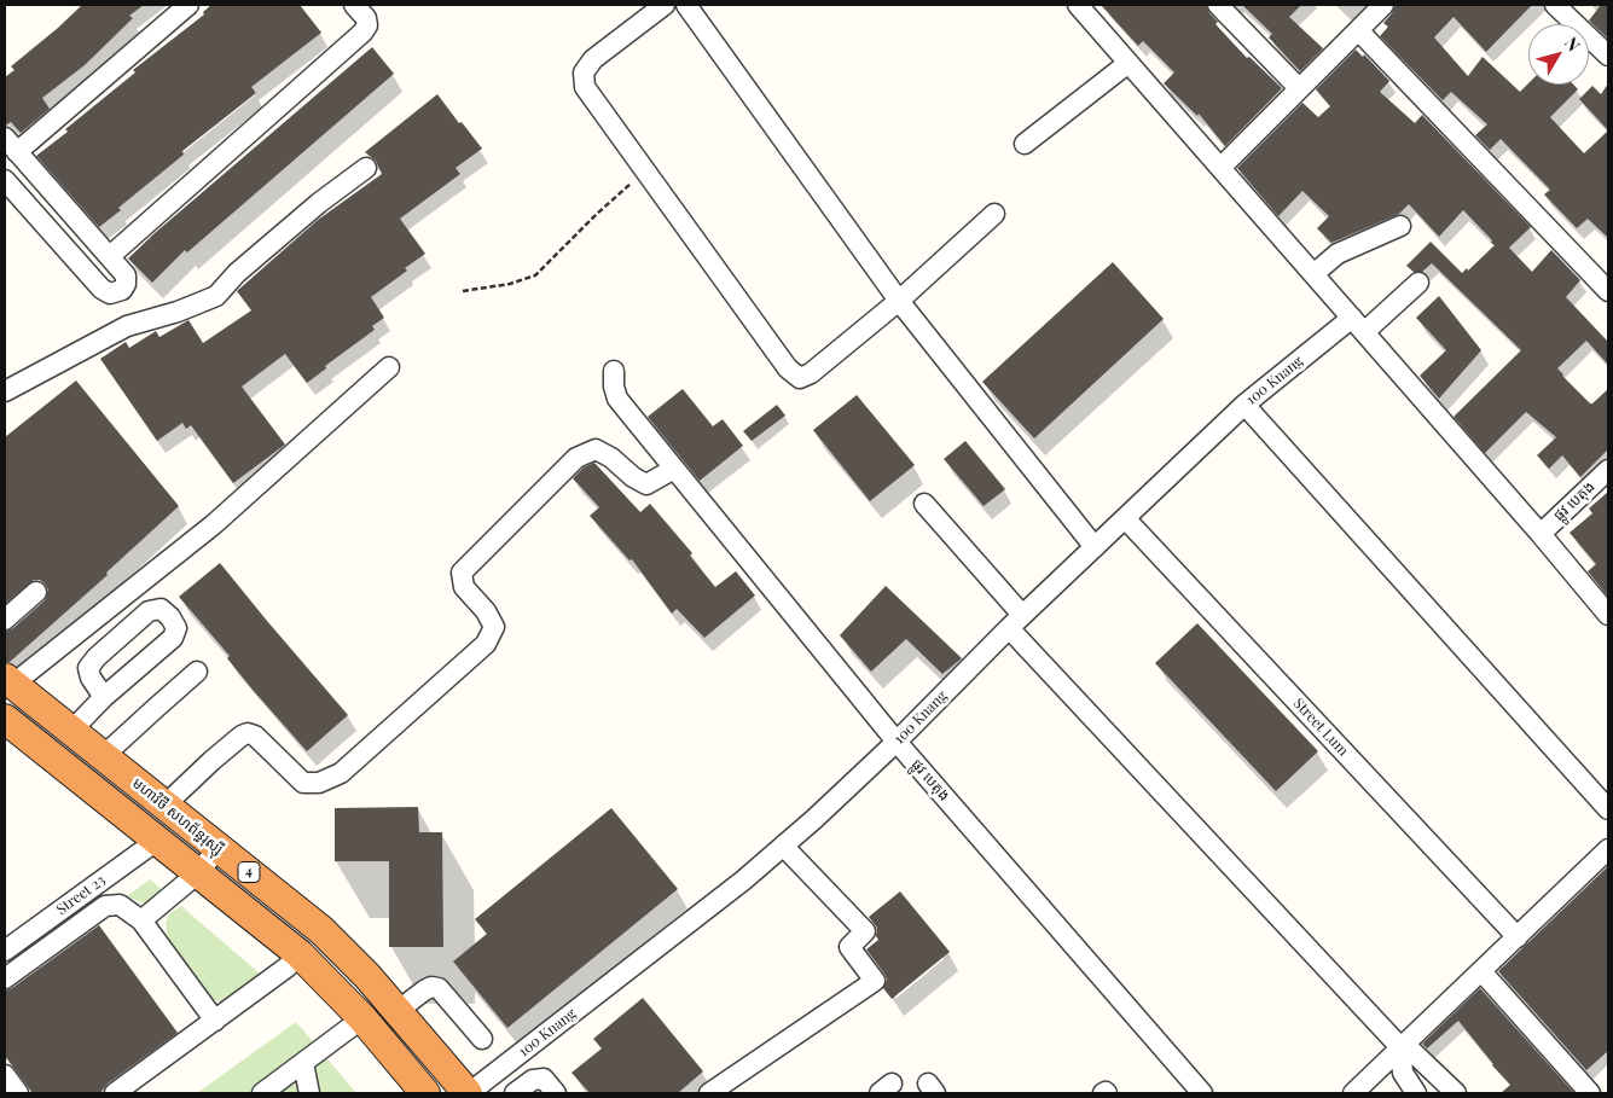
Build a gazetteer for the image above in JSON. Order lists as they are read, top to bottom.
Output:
{
  "streets": {
    "highway": ["មហាវិថី សហព័ន្ធរុស្ស៊ី", "4"],
    "street": [
      "100 Knang",
      "ផ្លូវ បេតុង",
      "Street Lum",
      "Street 23"
    ]
  },
  "crossings": [
    ["100 Knang", "ផ្លូវ បេតុង"],
    ["100 Knang", "Street Lum"],
    ["100 Knang", "មហាវិថី សហព័ន្ធរុស្ស៊ី"],
    ["មហាវិថី សហព័ន្ធរុស្ស៊ី", "Street 23"]
  ],
  "north": "top right"
}
